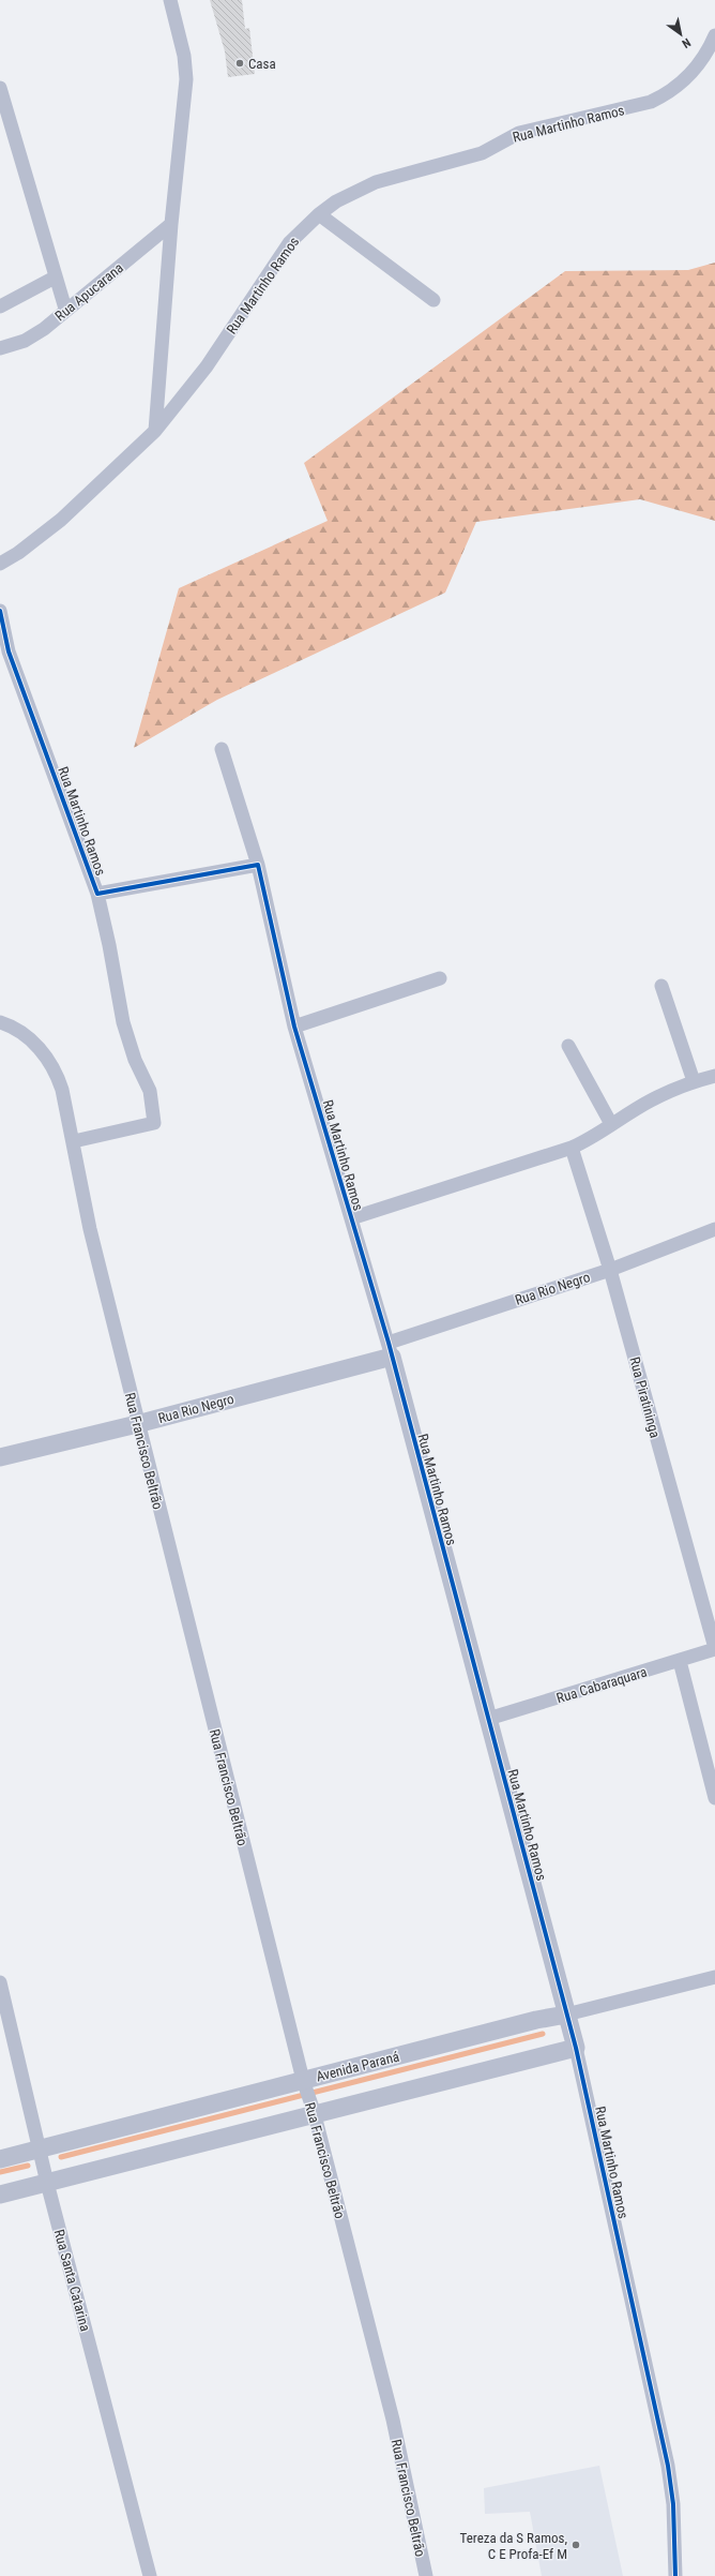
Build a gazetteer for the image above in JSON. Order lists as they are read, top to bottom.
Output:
{
  "streets": {
    "street": [
      "Rua Martinho Ramos",
      "Rua Apucarana",
      "Rua Rio Negro",
      "Rua Piratininga",
      "Rua Francisco Beltrão",
      "Rua Cabaraquara",
      "Avenida Paraná",
      "Rua Santa Catarina"
    ]
  },
  "crossings": [
    ["Rua Martinho Ramos", "Rua Rio Negro"],
    ["Rua Martinho Ramos", "Rua Cabaraquara"],
    ["Rua Martinho Ramos", "Avenida Paraná"],
    ["Rua Rio Negro", "Rua Piratininga"],
    ["Rua Rio Negro", "Rua Francisco Beltrão"],
    ["Rua Piratininga", "Rua Cabaraquara"],
    ["Rua Francisco Beltrão", "Avenida Paraná"],
    ["Avenida Paraná", "Rua Santa Catarina"]
  ],
  "places": ["Casa", "Tereza da S Ramos, C E Profa-Ef M"],
  "north": "bottom right"
}
